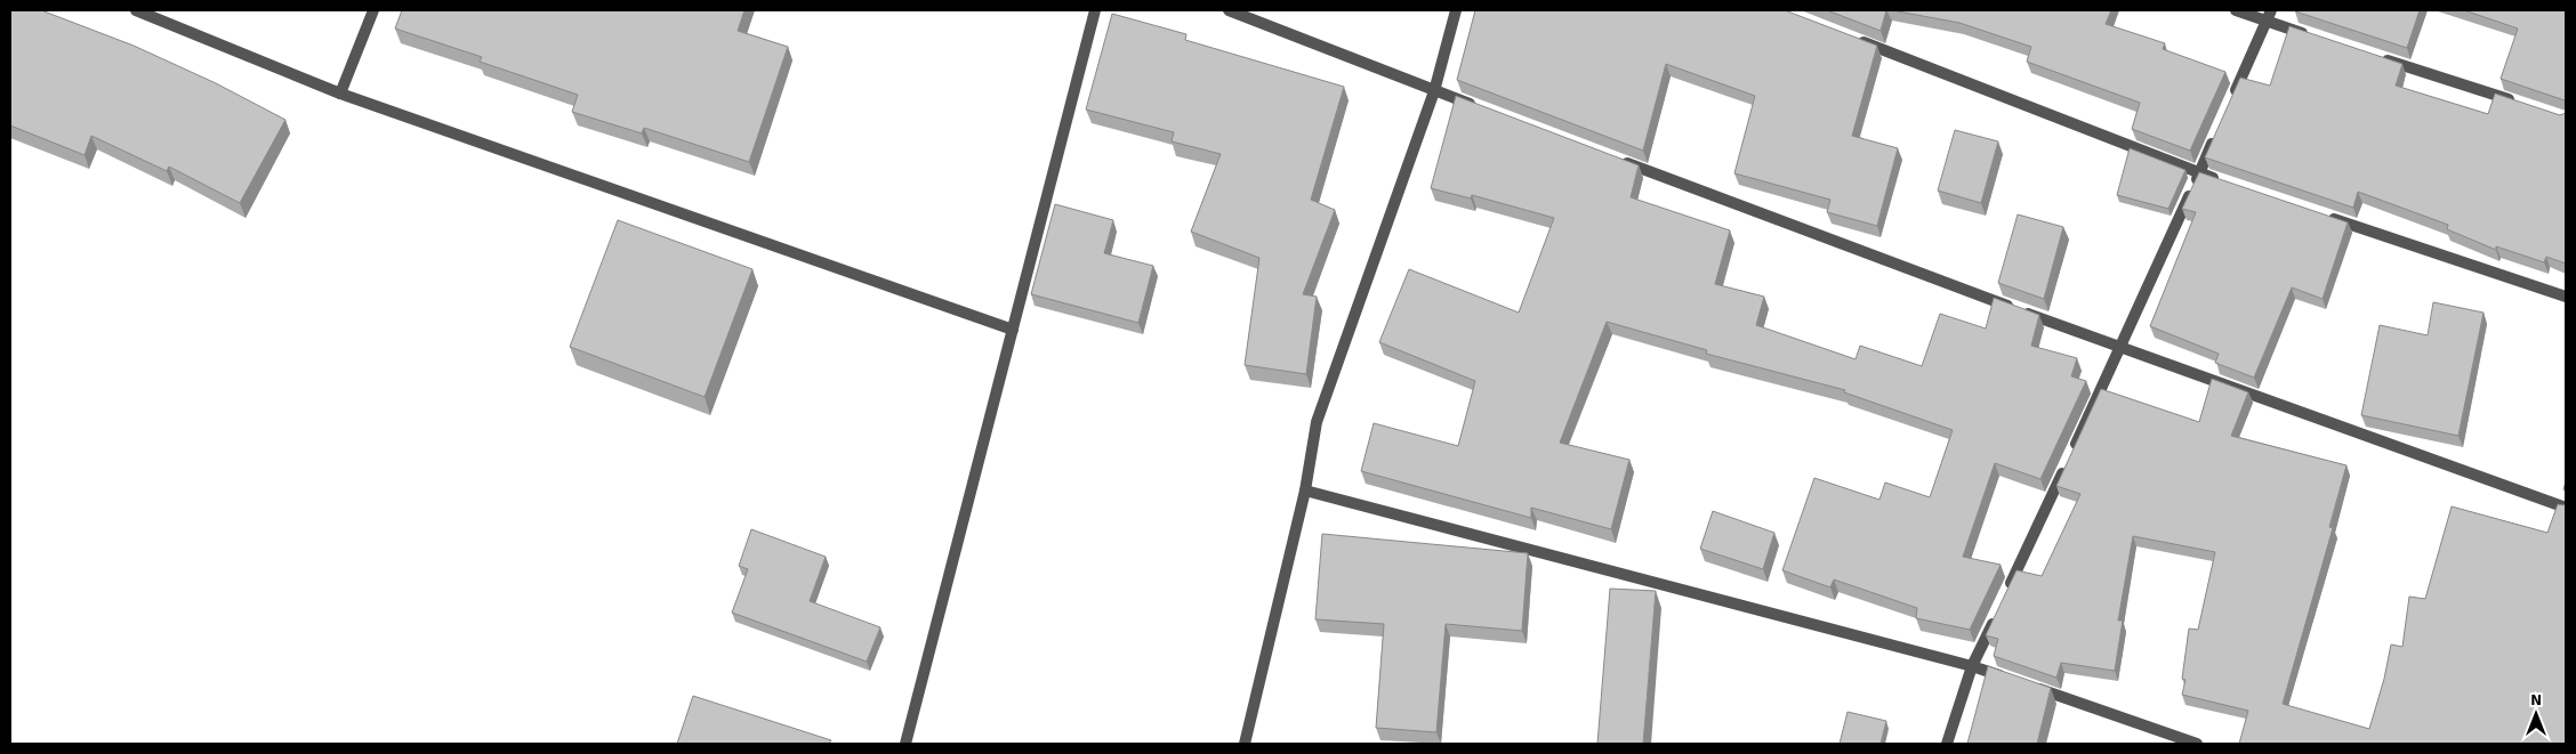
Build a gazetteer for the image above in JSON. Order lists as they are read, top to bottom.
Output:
{
  "north": "top"
}
